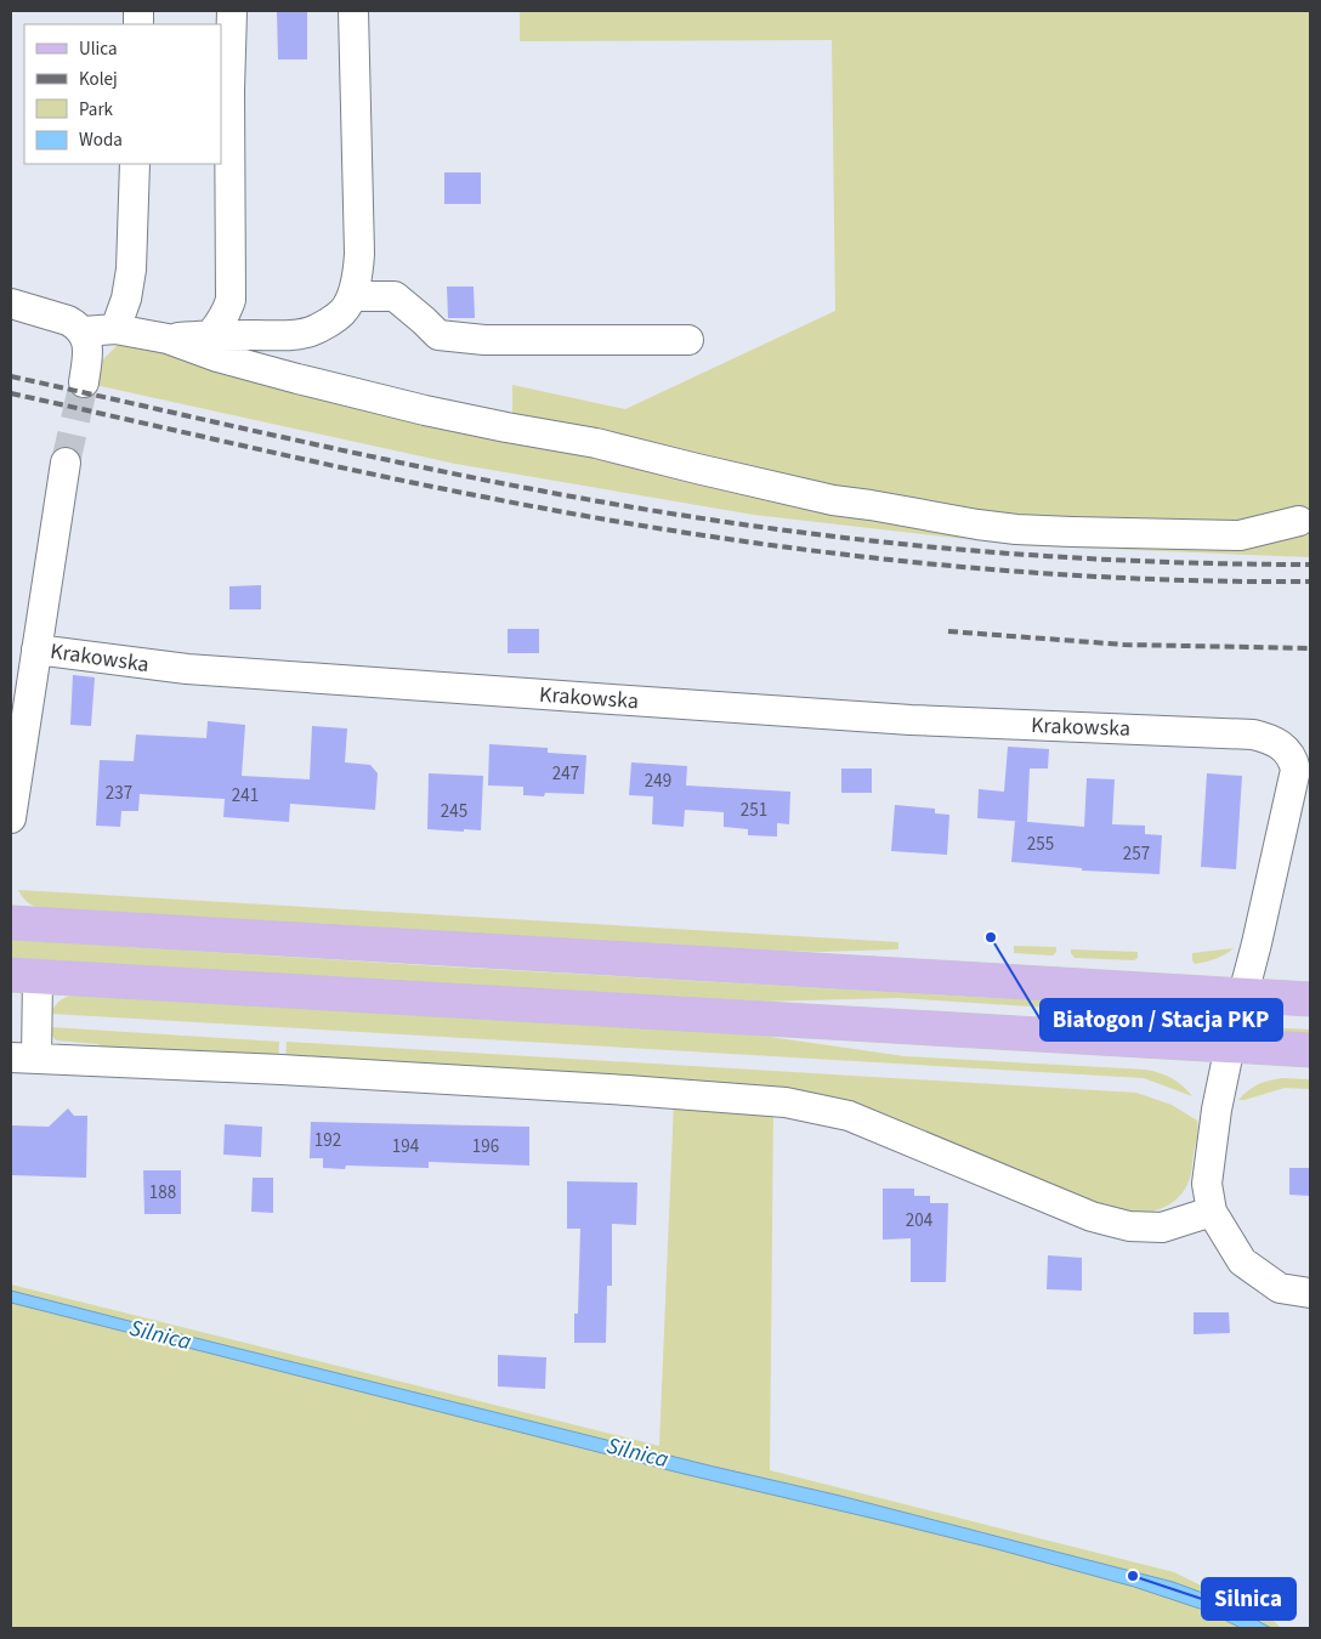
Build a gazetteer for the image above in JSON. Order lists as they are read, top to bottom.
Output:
{
  "streets": {
    "street": ["Krakowska"]
  },
  "water": ["Silnica"],
  "places": ["Białogon / Stacja PKP", "Silnica"],
  "house_numbers": [
    "247",
    "249",
    "237",
    "241",
    "251",
    "245",
    "255",
    "257",
    "192",
    "194",
    "196",
    "188",
    "204"
  ],
  "legend": [
    "Ulica",
    "Kolej",
    "Park",
    "Woda"
  ]
}
